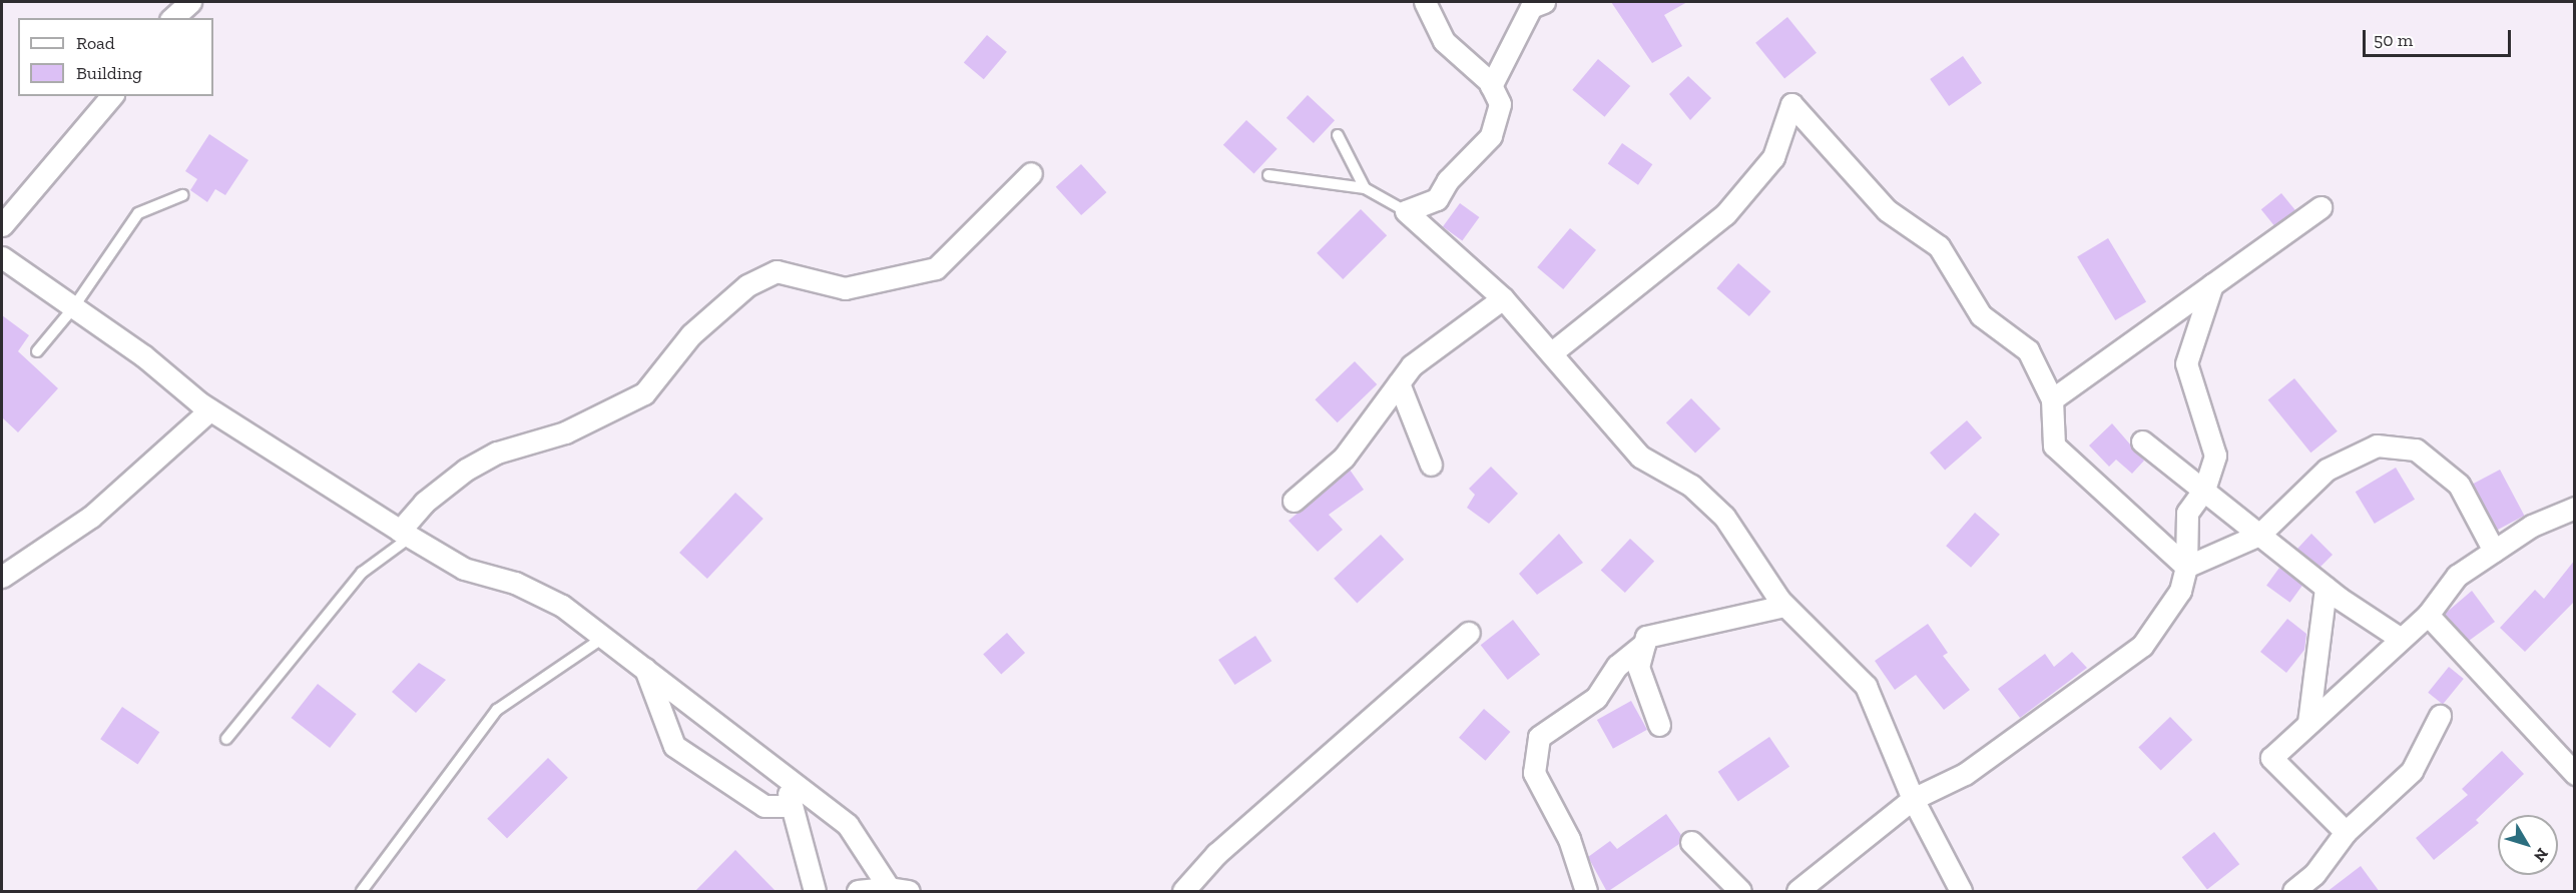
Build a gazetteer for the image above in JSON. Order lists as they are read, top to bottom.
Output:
{
  "legend": ["Road", "Building"],
  "scale_bar": "50 m",
  "north": "bottom right"
}
